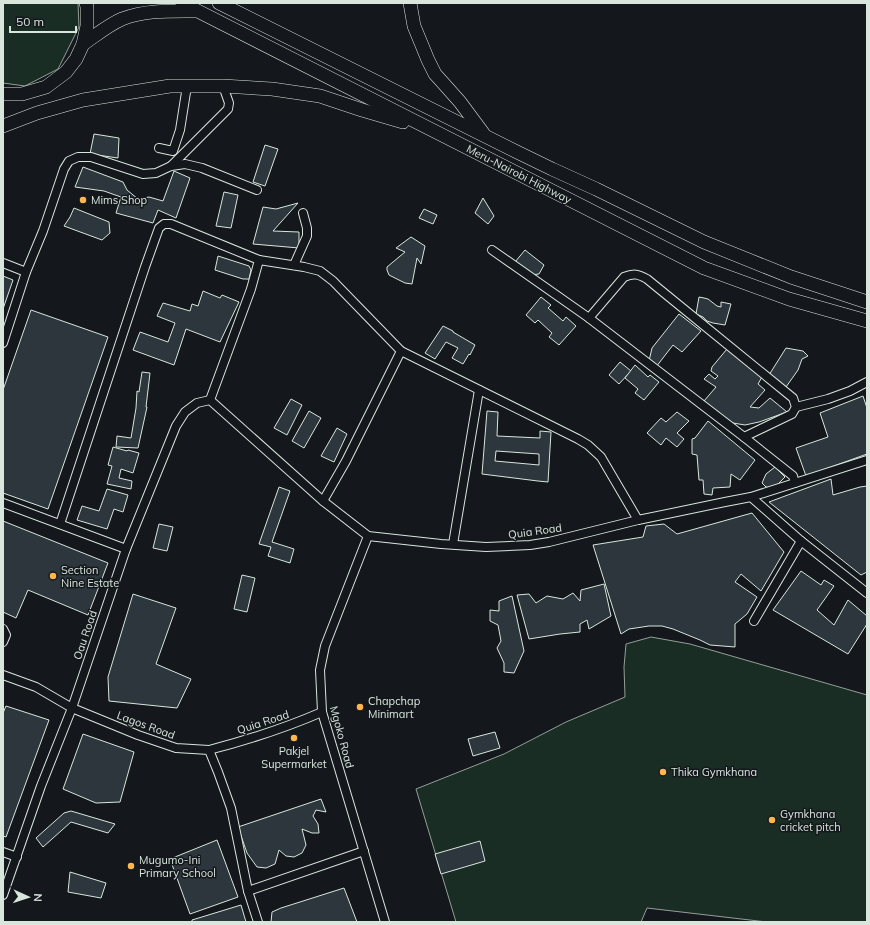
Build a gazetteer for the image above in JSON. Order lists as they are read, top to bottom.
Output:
{
  "streets": {
    "highway": ["Meru-Nairobi Highway"],
    "street": [
      "Quia Road",
      "Oau Road",
      "Lagos Road",
      "Mgoko Road"
    ]
  },
  "crossings": [
    ["Quia Road", "Lagos Road"],
    ["Quia Road", "Mgoko Road"],
    ["Oau Road", "Lagos Road"]
  ],
  "places": [
    "Mims Shop",
    "Section Nine Estate",
    "Chapchap Minimart",
    "Pakjel Supermarket",
    "Thika Gymkhana",
    "Gymkhana cricket pitch",
    "Mugumo-Ini Primary School"
  ],
  "scale_bar": "50 m",
  "north": "right"
}
